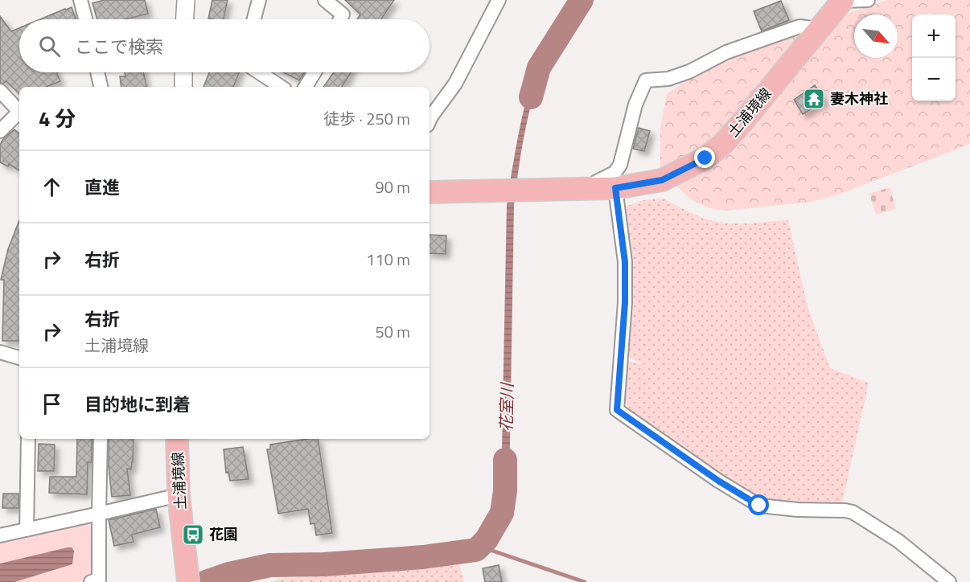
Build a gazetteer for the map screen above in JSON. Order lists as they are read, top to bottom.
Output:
{
  "streets": {
    "main road": ["土浦境線"]
  },
  "water": ["花室川"],
  "places": {
    "temple": ["妻木神社"],
    "bus stop": ["花園"]
  },
  "north": "bottom right",
  "page": {
    "map_buttons": ["+", "−"],
    "search": "ここで検索",
    "heading": ["4 分", "徒歩 · 250 m"],
    "list": [
      ["直進", "90 m"],
      ["右折", "110 m"],
      ["右折", "土浦境線", "50 m"],
      "目的地に到着"
    ]
  }
}
